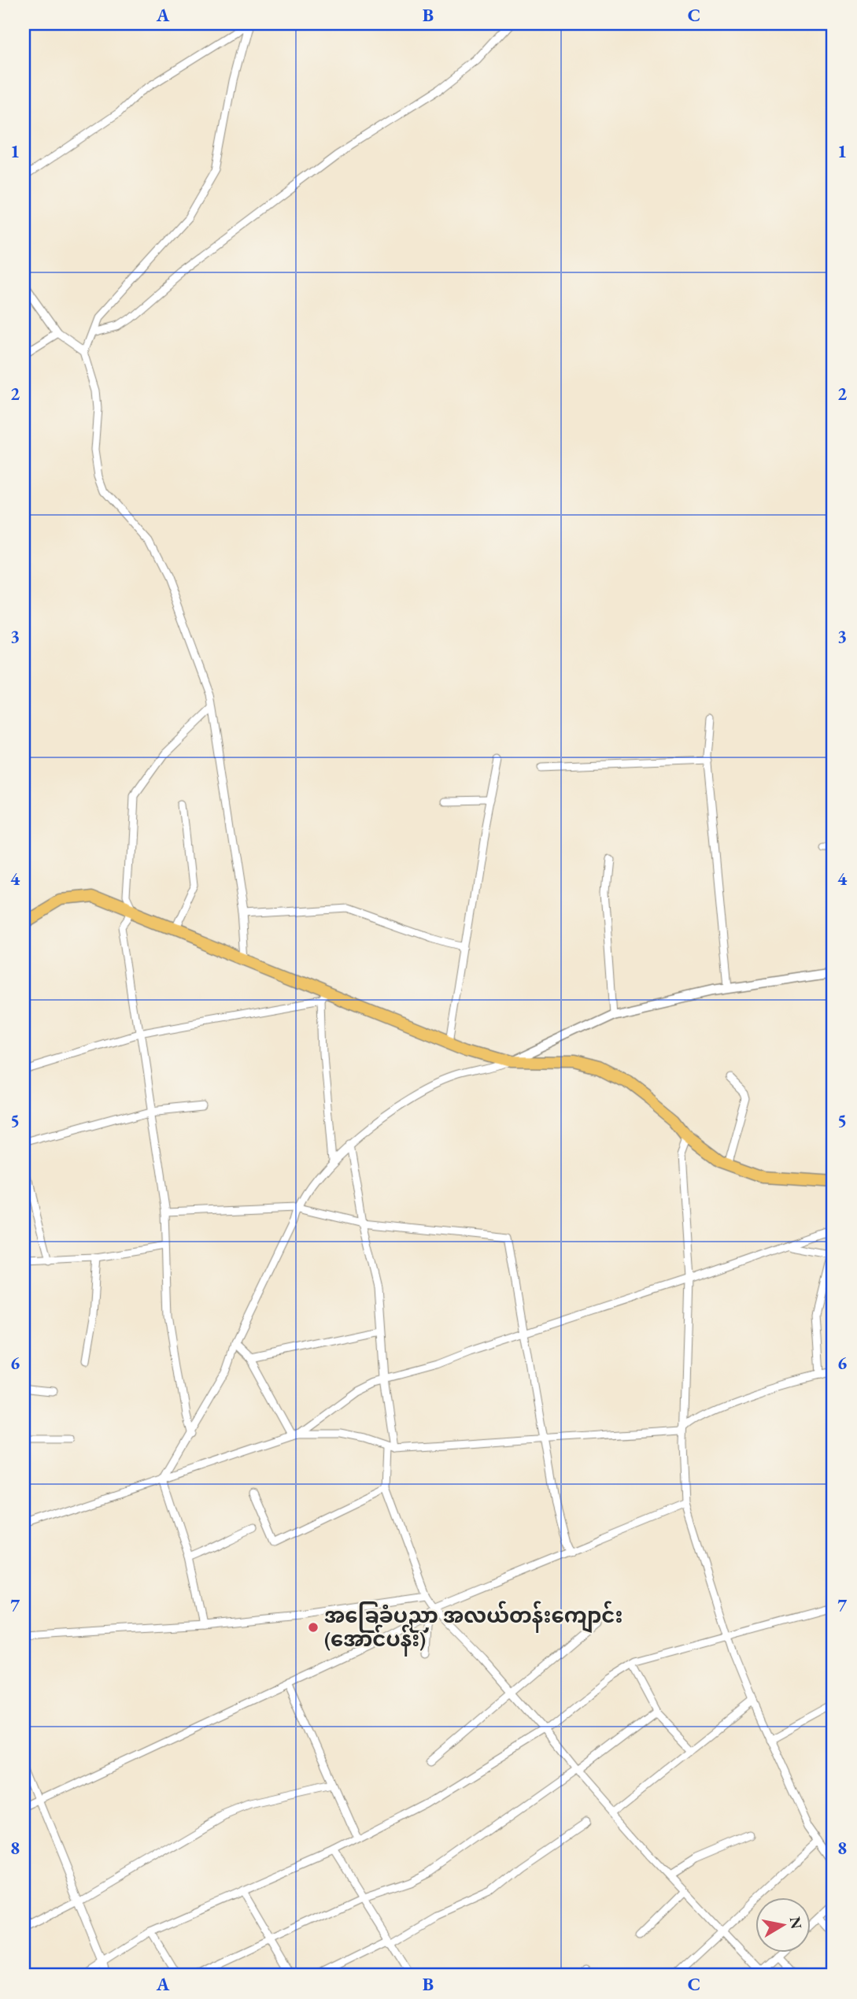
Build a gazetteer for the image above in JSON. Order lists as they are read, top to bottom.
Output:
{
  "places": ["အခြေခံပညာ အလယ်တန်းကျောင်း (အောင်ပန်း)"],
  "north": "right",
  "grid": {
    "columns": ["A", "B", "C"],
    "rows": [
      "1",
      "2",
      "3",
      "4",
      "5",
      "6",
      "7",
      "8"
    ]
  }
}
